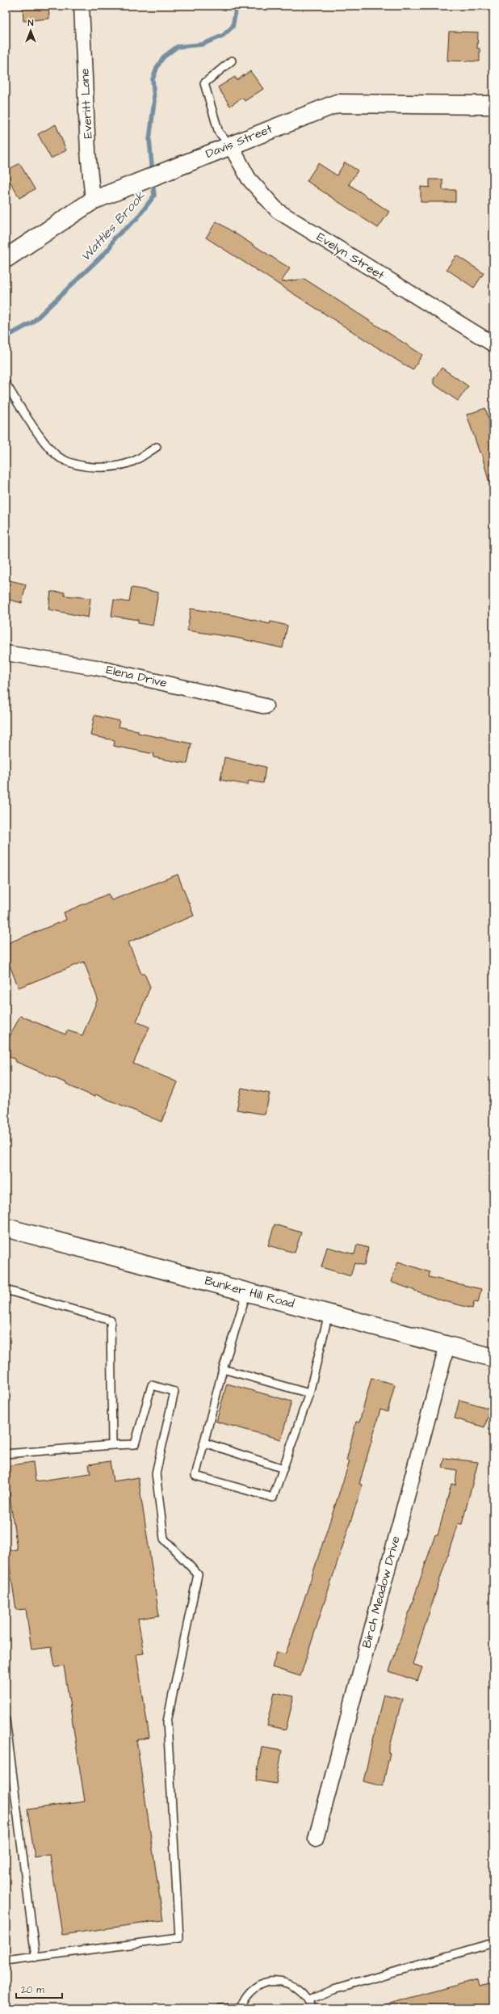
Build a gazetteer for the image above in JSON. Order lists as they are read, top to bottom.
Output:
{
  "streets": {
    "main road": ["Davis Street", "Bunker Hill Road"],
    "street": [
      "Everitt Lane",
      "Evelyn Street",
      "Elena Drive",
      "Birch Meadow Drive"
    ]
  },
  "crossings": [
    ["Everitt Lane", "Davis Street"],
    ["Davis Street", "Evelyn Street"],
    ["Bunker Hill Road", "Birch Meadow Drive"]
  ],
  "water": ["Wattles Brook"],
  "scale_bar": "20 m",
  "north": "top"
}
